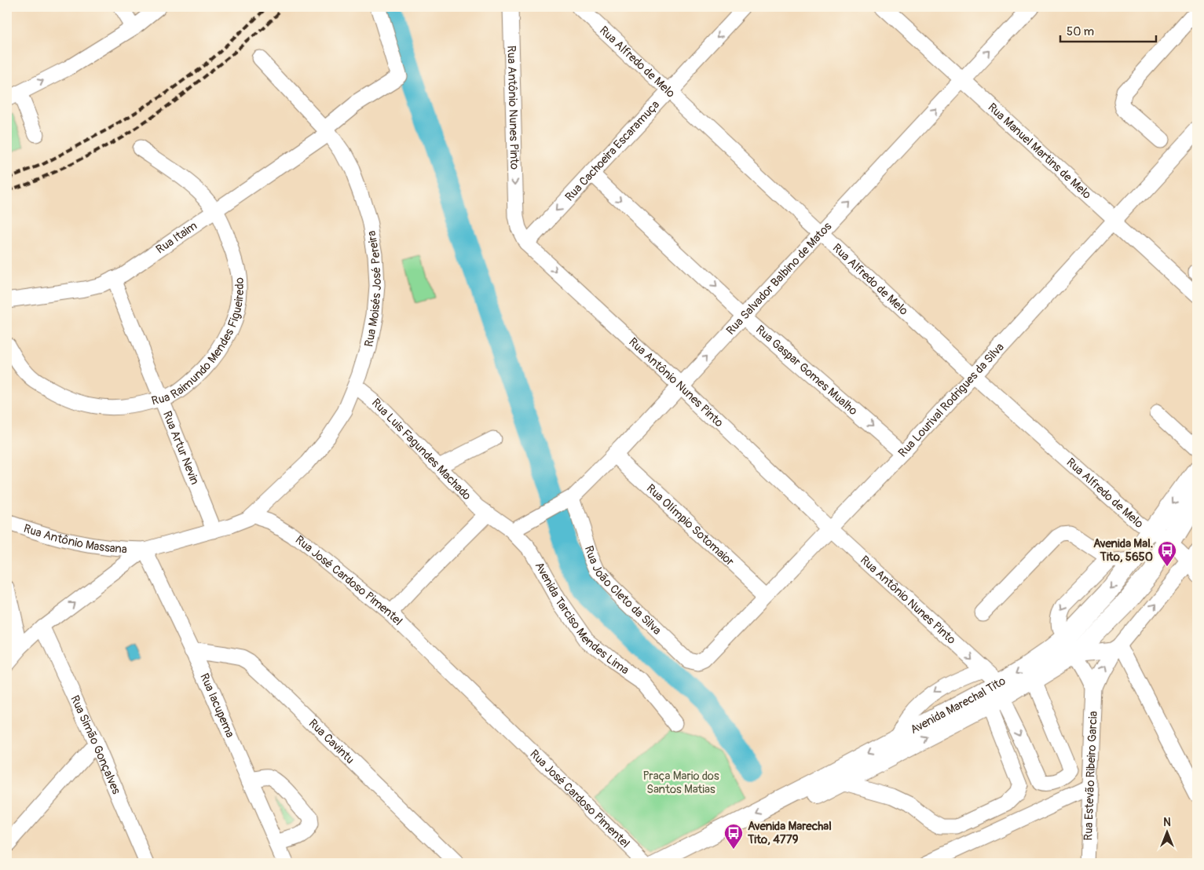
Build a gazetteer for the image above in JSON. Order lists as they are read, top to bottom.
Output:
{
  "streets": {
    "main road": ["Avenida Marechal Tito"],
    "street": [
      "Rua Alfredo de Melo",
      "Rua Antônio Nunes Pinto",
      "Rua Cachoeira Escaramuça",
      "Rua Manuel Martins de Melo",
      "Rua Itaim",
      "Rua Salvador Balbino de Matos",
      "Rua Moisés José Pereira",
      "Rua Raimundo Mendes Figueiredo",
      "Rua Gaspar Gomes Mualho",
      "Rua Lourival Rodrigues da Silva",
      "Rua Artur Nevin",
      "Rua Luis Fagundes Machado",
      "Rua Olímpio Sotomaior",
      "Rua Antônio Massana",
      "Rua José Cardoso Pimentel",
      "Rua João Cleto da Silva",
      "Avenida Tarciso Mendes Lima",
      "Rua Iacupema",
      "Rua Cavintu",
      "Rua Simão Gonçalves",
      "Rua Estevão Ribeiro Garcia"
    ]
  },
  "crossings": [
    ["Rua Alfredo de Melo", "Rua Cachoeira Escaramuça"],
    ["Rua Alfredo de Melo", "Rua Salvador Balbino de Matos"],
    ["Rua Alfredo de Melo", "Rua Lourival Rodrigues da Silva"],
    ["Rua Alfredo de Melo", "Avenida Marechal Tito"],
    ["Rua Alfredo de Melo", "Rua Estevão Ribeiro Garcia"],
    ["Rua Antônio Nunes Pinto", "Rua Cachoeira Escaramuça"],
    ["Rua Antônio Nunes Pinto", "Rua Salvador Balbino de Matos"],
    ["Rua Antônio Nunes Pinto", "Rua Lourival Rodrigues da Silva"],
    ["Rua Antônio Nunes Pinto", "Avenida Marechal Tito"],
    ["Rua Cachoeira Escaramuça", "Rua Gaspar Gomes Mualho"],
    ["Rua Manuel Martins de Melo", "Rua Salvador Balbino de Matos"],
    ["Rua Manuel Martins de Melo", "Rua Lourival Rodrigues da Silva"],
    ["Rua Itaim", "Rua Moisés José Pereira"],
    ["Rua Itaim", "Rua Raimundo Mendes Figueiredo"],
    ["Rua Itaim", "Rua Artur Nevin"],
    ["Rua Salvador Balbino de Matos", "Rua Gaspar Gomes Mualho"],
    ["Rua Salvador Balbino de Matos", "Rua Olímpio Sotomaior"],
    ["Rua Salvador Balbino de Matos", "Rua João Cleto da Silva"],
    ["Rua Salvador Balbino de Matos", "Avenida Tarciso Mendes Lima"],
    ["Rua Moisés José Pereira", "Rua Luis Fagundes Machado"],
    ["Rua Moisés José Pereira", "Rua José Cardoso Pimentel"],
    ["Rua Raimundo Mendes Figueiredo", "Rua Artur Nevin"],
    ["Rua Gaspar Gomes Mualho", "Rua Lourival Rodrigues da Silva"],
    ["Rua Lourival Rodrigues da Silva", "Rua Olímpio Sotomaior"],
    ["Rua Lourival Rodrigues da Silva", "Rua João Cleto da Silva"],
    ["Rua Luis Fagundes Machado", "Avenida Tarciso Mendes Lima"],
    ["Rua Antônio Massana", "Rua Iacupema"],
    ["Rua Iacupema", "Rua Cavintu"]
  ],
  "one_way": [
    "Rua Antônio Nunes Pinto",
    "Rua Cachoeira Escaramuça",
    "Rua Salvador Balbino de Matos",
    "Rua Gaspar Gomes Mualho"
  ],
  "parks": ["Praça Mario dos Santos Matias"],
  "places": {
    "bus stop": ["Avenida Mal. Tito, 5650", "Avenida Marechal Tito, 4779"]
  },
  "scale_bar": "50 m",
  "north": "top"
}
